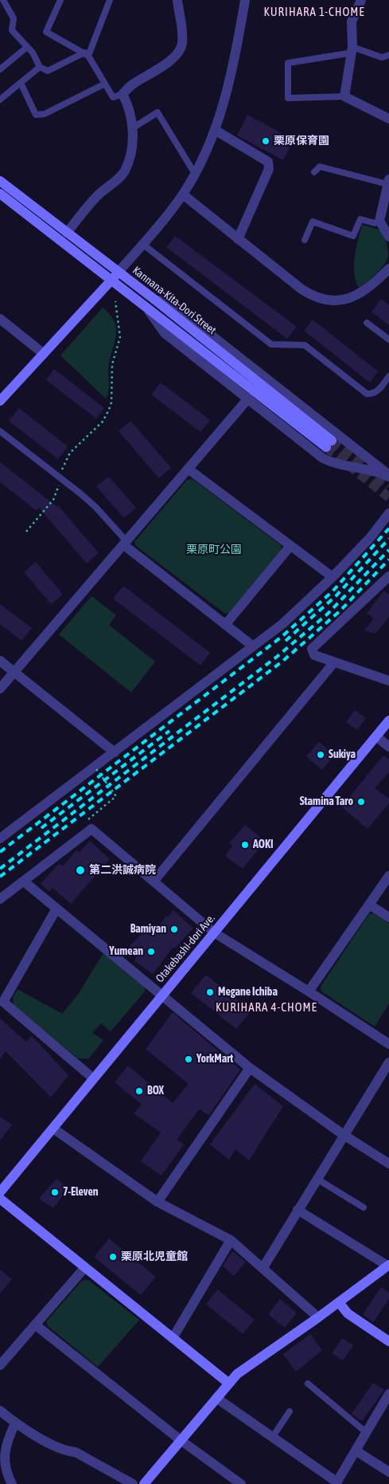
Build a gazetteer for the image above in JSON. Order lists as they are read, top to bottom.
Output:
{
  "streets": {
    "street": ["Kannana-Kita-Dori Street", "Otakebashi-dori Ave."]
  },
  "districts": ["KURIHARA 1-CHOME", "KURIHARA 4-CHOME"],
  "parks": ["栗原町公園"],
  "places": [
    "栗原保育園",
    "Sukiya",
    "Stamina Taro",
    "AOKI",
    "第二洪誠病院",
    "Bamiyan",
    "Yumean",
    "Megane Ichiba",
    "YorkMart",
    "BOX",
    "7-Eleven",
    "栗原北児童館"
  ]
}
